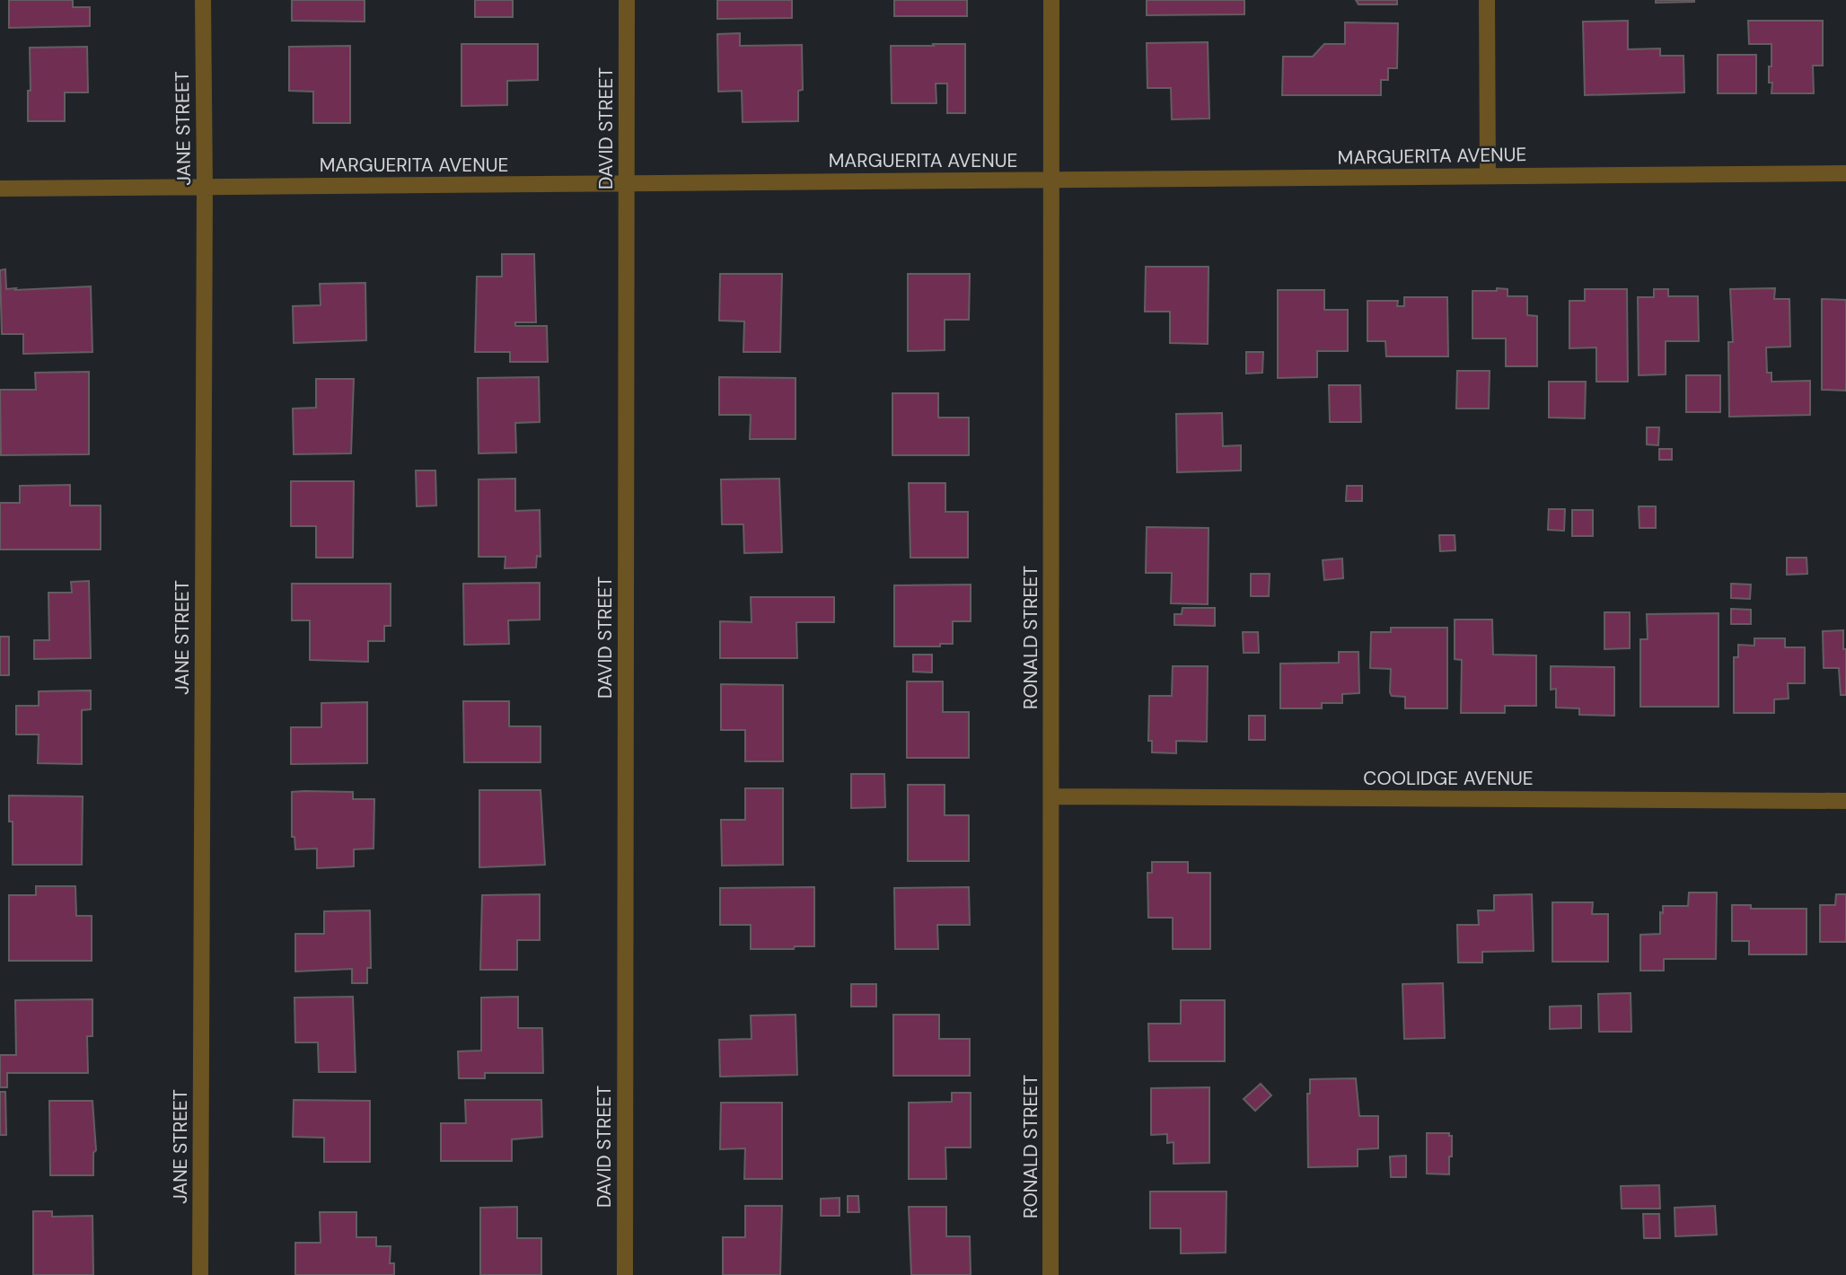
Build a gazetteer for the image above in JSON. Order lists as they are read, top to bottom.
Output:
{
  "streets": {
    "street": [
      "JANE STREET",
      "DAVID STREET",
      "MARGUERITA AVENUE",
      "RONALD STREET",
      "COOLIDGE AVENUE"
    ]
  },
  "crossings": [
    ["JANE STREET", "MARGUERITA AVENUE"],
    ["DAVID STREET", "MARGUERITA AVENUE"],
    ["MARGUERITA AVENUE", "RONALD STREET"],
    ["RONALD STREET", "COOLIDGE AVENUE"]
  ]
}
